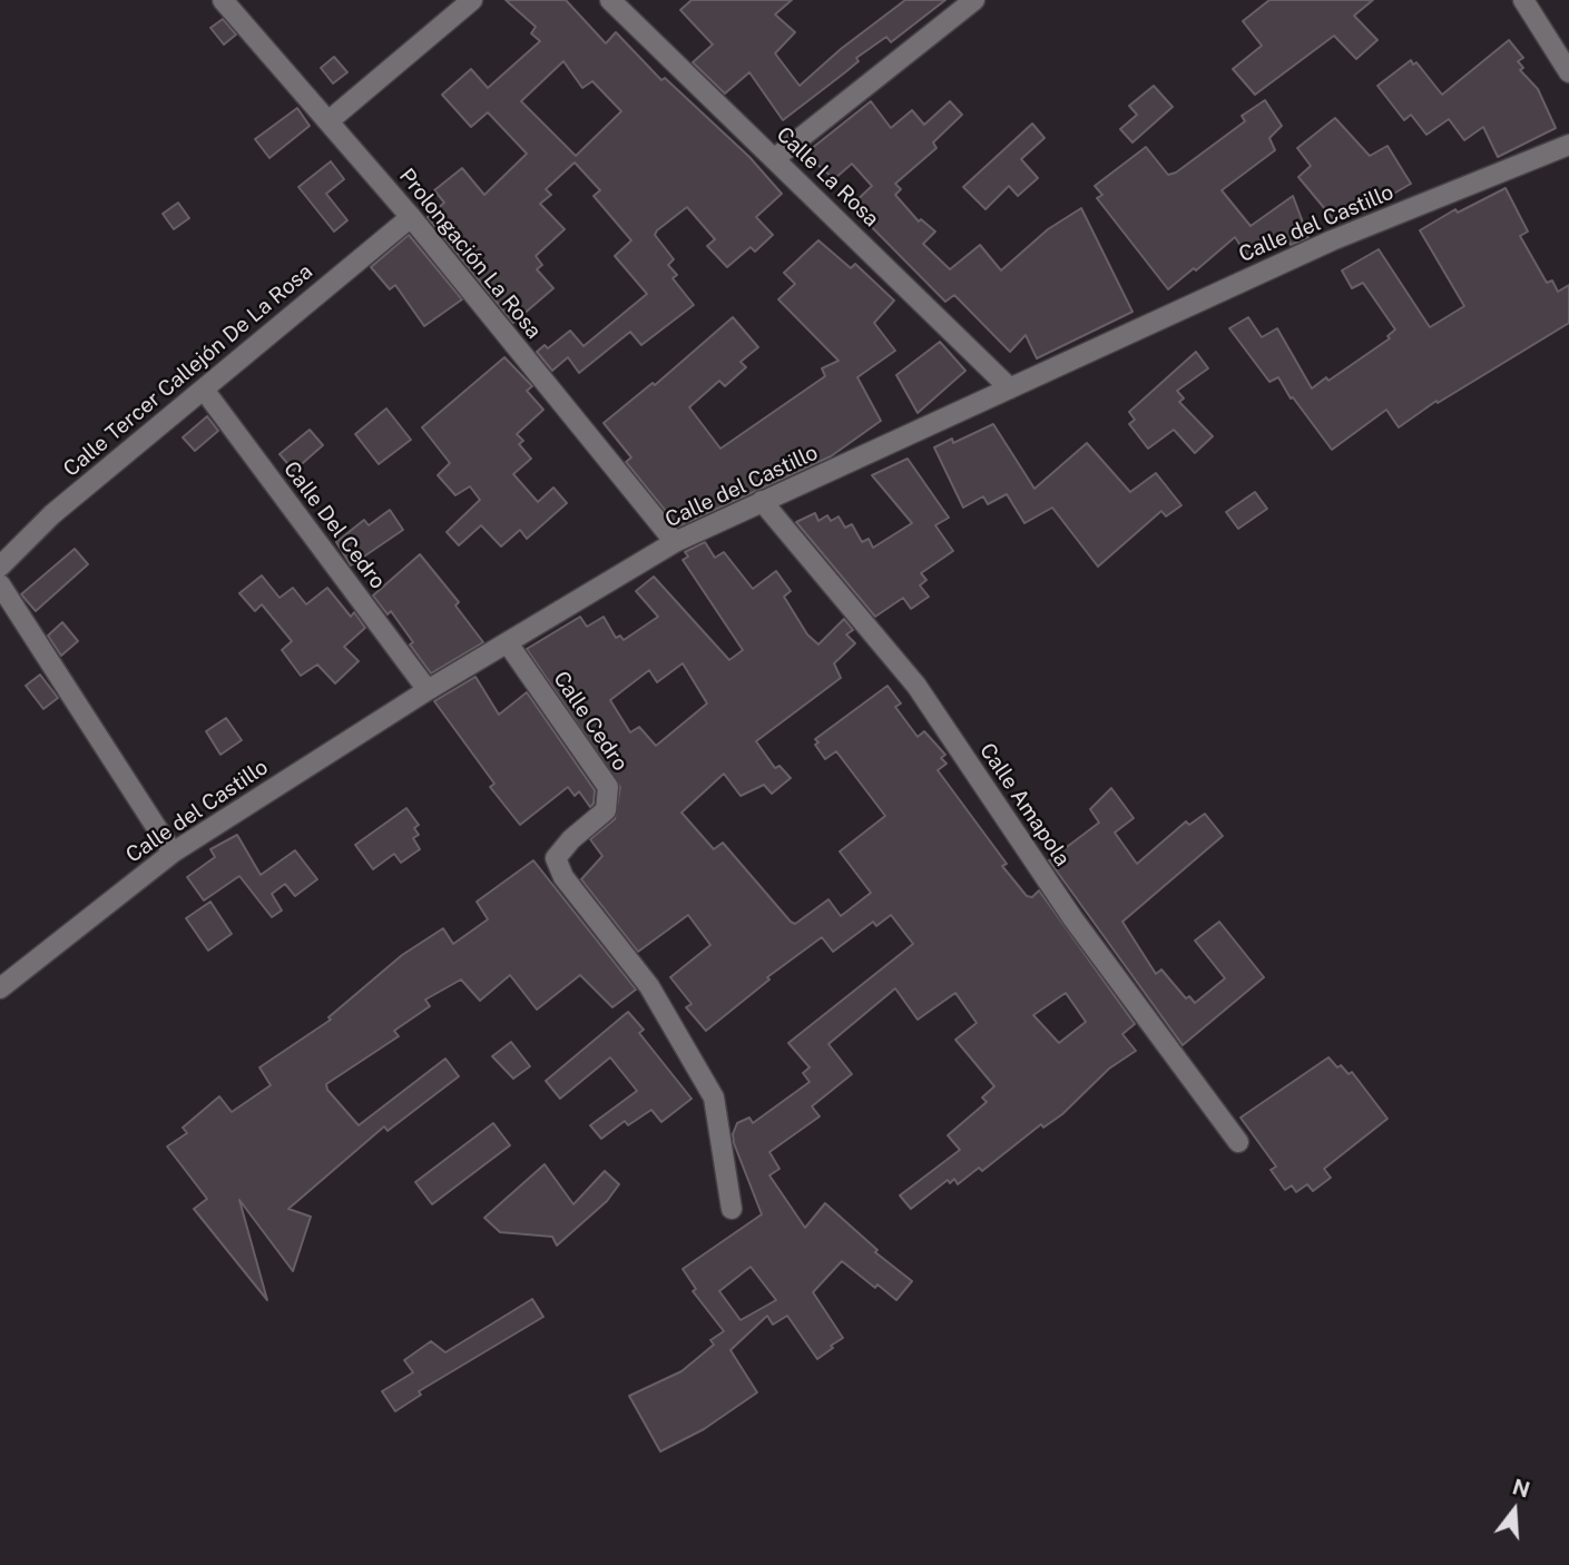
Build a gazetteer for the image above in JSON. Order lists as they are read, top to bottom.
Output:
{
  "streets": {
    "street": [
      "Calle La Rosa",
      "Calle del Castillo",
      "Prolongación La Rosa",
      "Calle Tercer Callejón De La Rosa",
      "Calle Del Cedro",
      "Calle Cedro",
      "Calle Amapola"
    ]
  },
  "crossings": [
    ["Calle La Rosa", "Calle del Castillo"],
    ["Calle del Castillo", "Prolongación La Rosa"],
    ["Calle del Castillo", "Calle Del Cedro"],
    ["Calle del Castillo", "Calle Cedro"],
    ["Calle del Castillo", "Calle Amapola"],
    ["Prolongación La Rosa", "Calle Tercer Callejón De La Rosa"],
    ["Calle Tercer Callejón De La Rosa", "Calle Del Cedro"]
  ],
  "north": "top"
}
